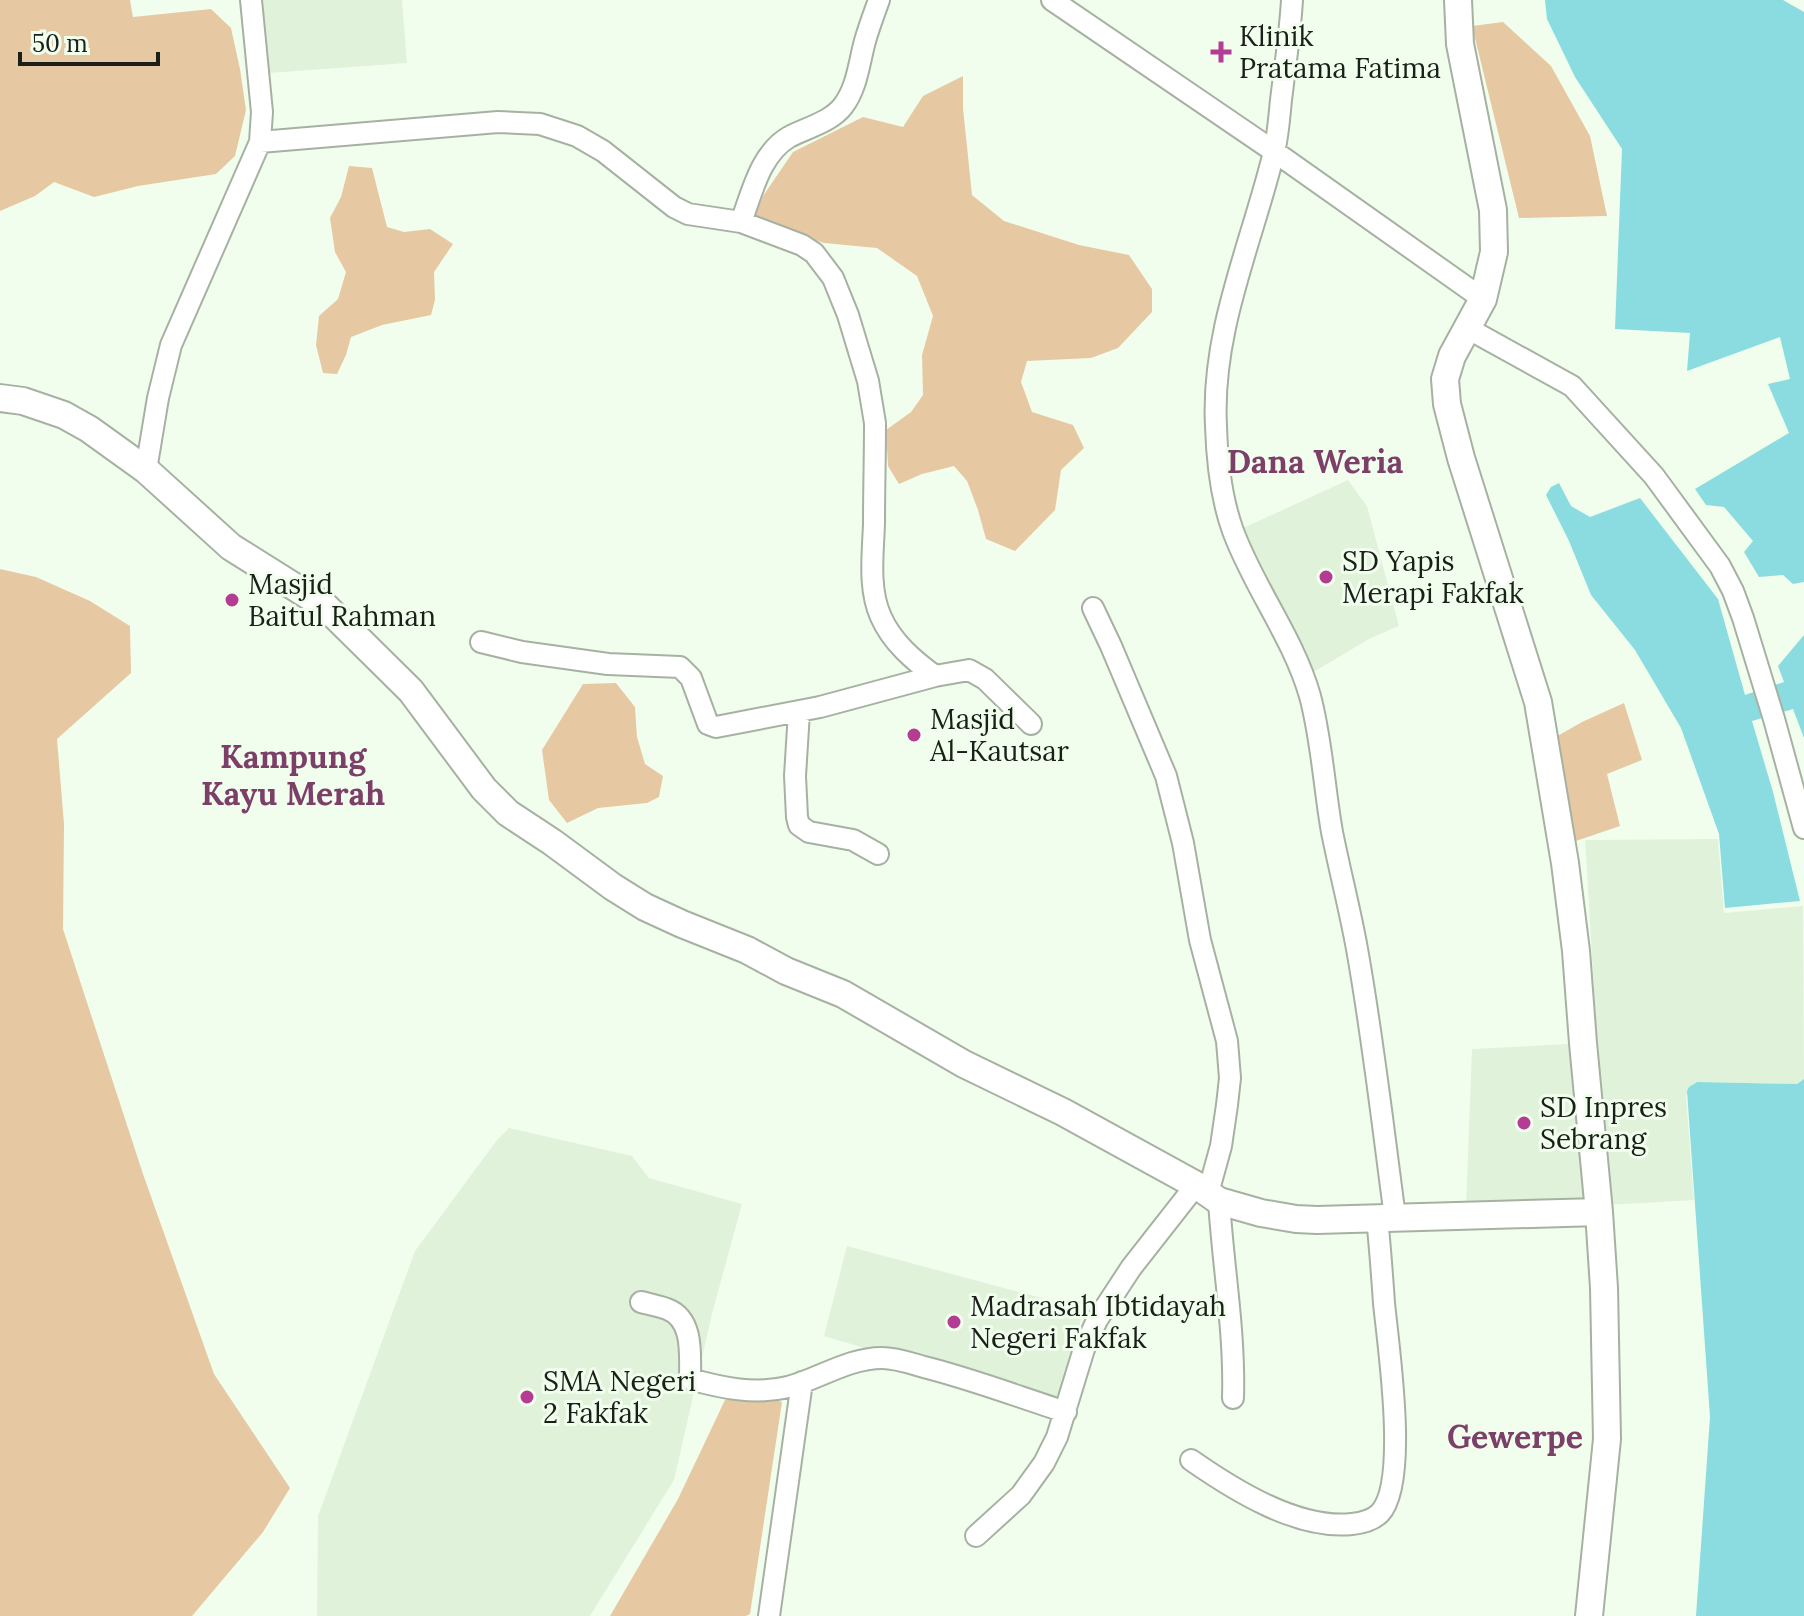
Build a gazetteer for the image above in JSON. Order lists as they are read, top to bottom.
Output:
{
  "districts": ["Dana Weria", "Kampung Kayu Merah", "Gewerpe"],
  "places": {
    "health": ["Klinik Pratama Fatima"],
    "other": [
      "SD Yapis Merapi Fakfak",
      "Masjid Baitul Rahman",
      "Masjid Al-Kautsar",
      "SD Inpres Sebrang",
      "Madrasah Ibtidayah Negeri Fakfak",
      "SMA Negeri 2 Fakfak"
    ]
  },
  "scale_bar": "50 m"
}
